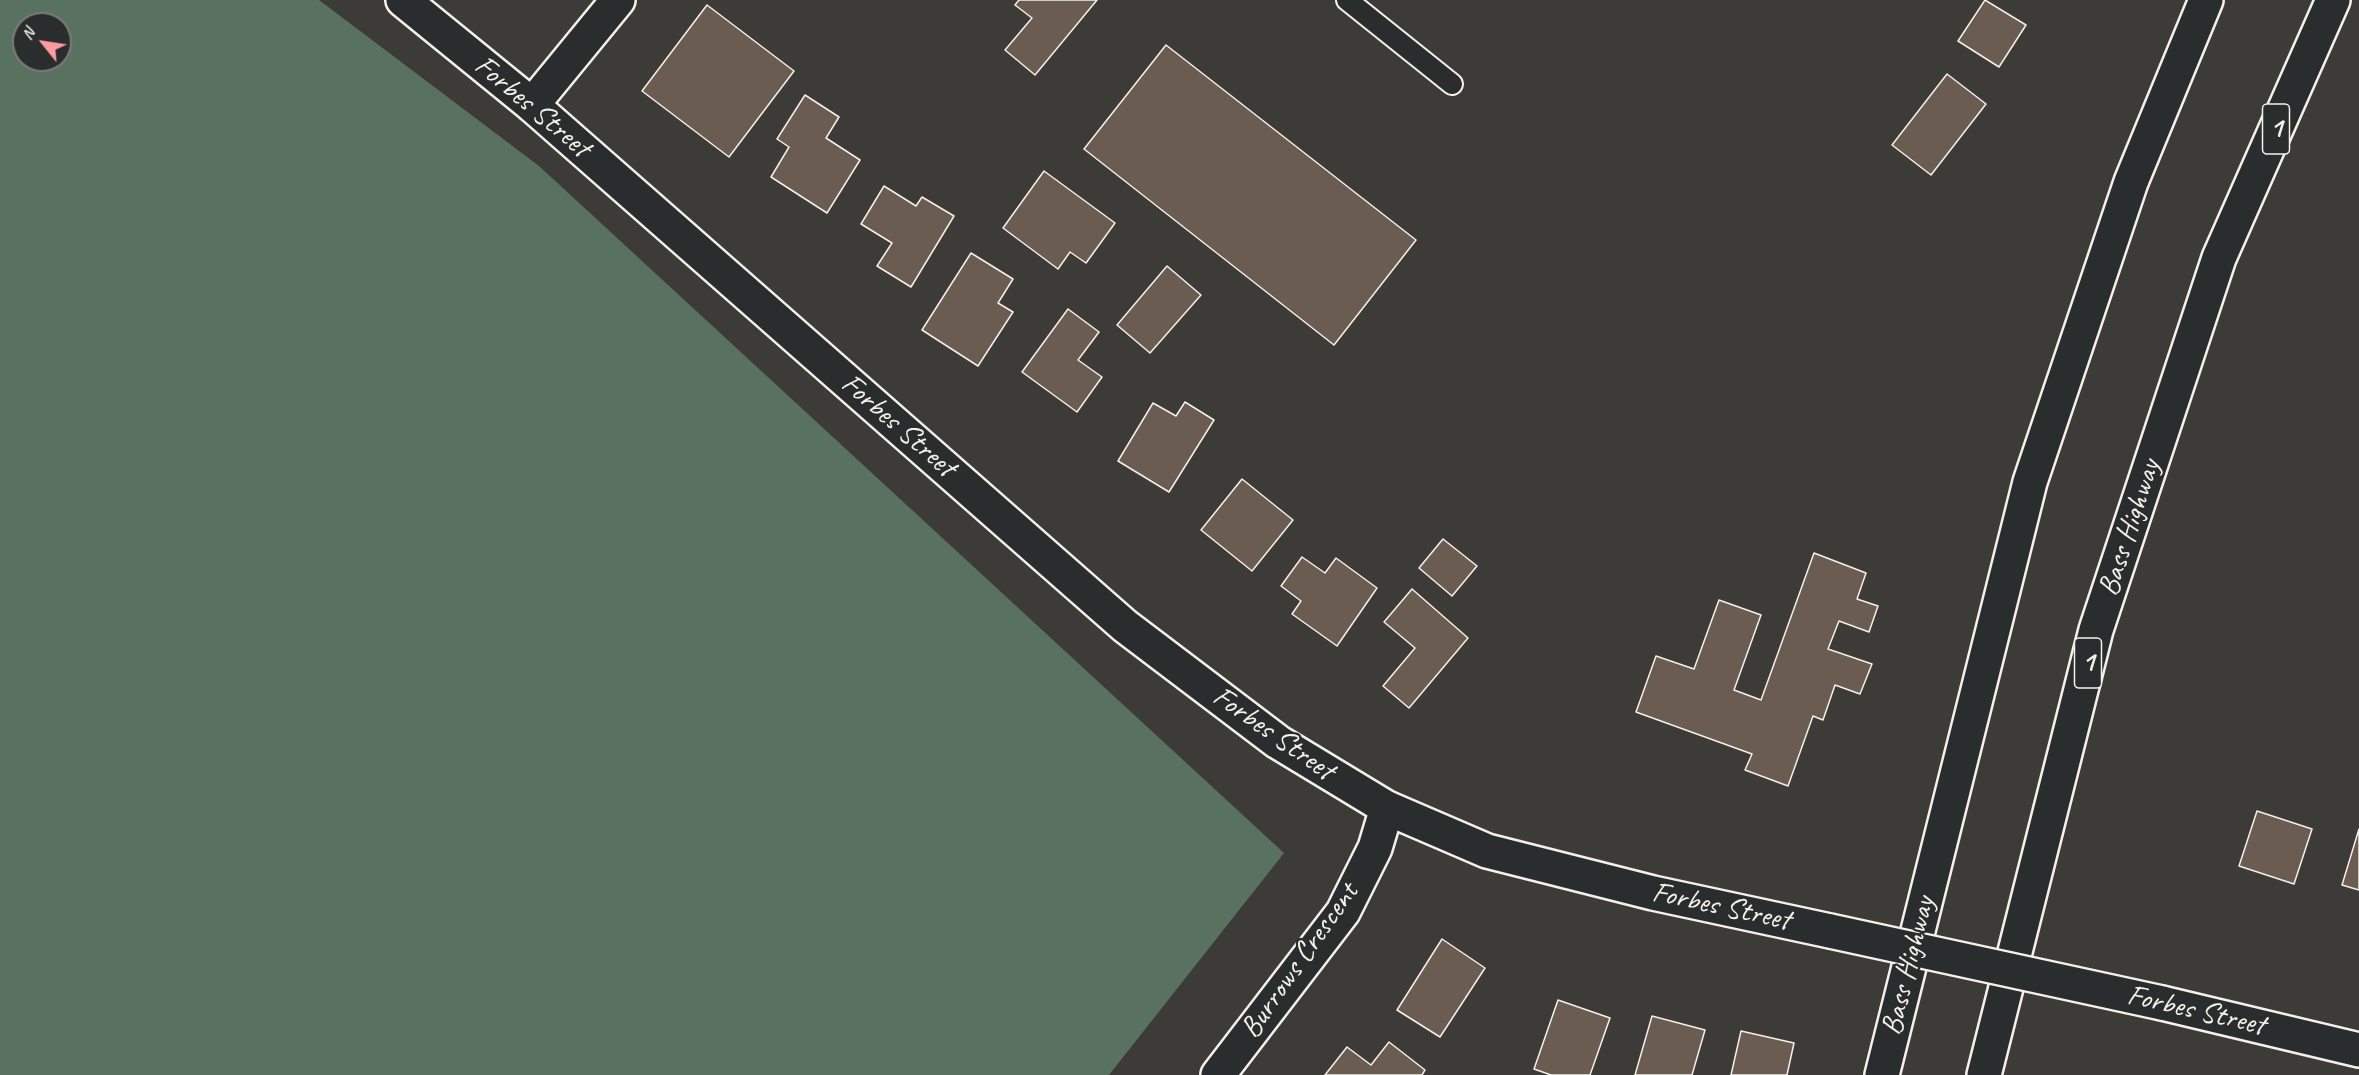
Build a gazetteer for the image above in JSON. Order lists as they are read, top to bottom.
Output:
{
  "streets": {
    "main road": [
      "Forbes Street",
      "1",
      "Bass Highway",
      "Burrows Crescent"
    ]
  },
  "crossings": [
    ["Forbes Street", "Burrows Crescent"]
  ],
  "north": "top left"
}
